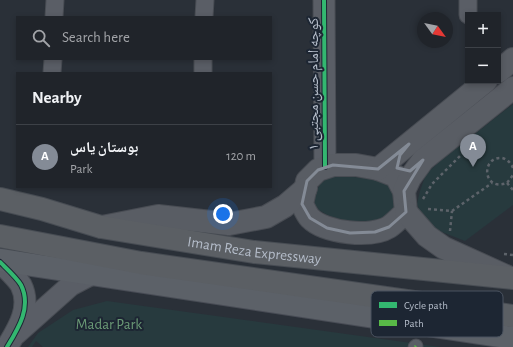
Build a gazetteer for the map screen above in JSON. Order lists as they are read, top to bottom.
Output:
{
  "streets": {
    "highway": ["Imam Reza Expressway"],
    "street": ["کوچه امام حسن مجتبی ۱"]
  },
  "parks": ["Madar Park"],
  "legend": ["Cycle path", "Path"],
  "north": "bottom right",
  "page": {
    "map_buttons": ["+", "−"],
    "search": "Search here",
    "heading": "Nearby",
    "list": [
      {
        "mark": "A",
        "name": "بوستان یاس",
        "note": "Park",
        "value": "120 m"
      }
    ],
    "pins": "A"
  }
}
